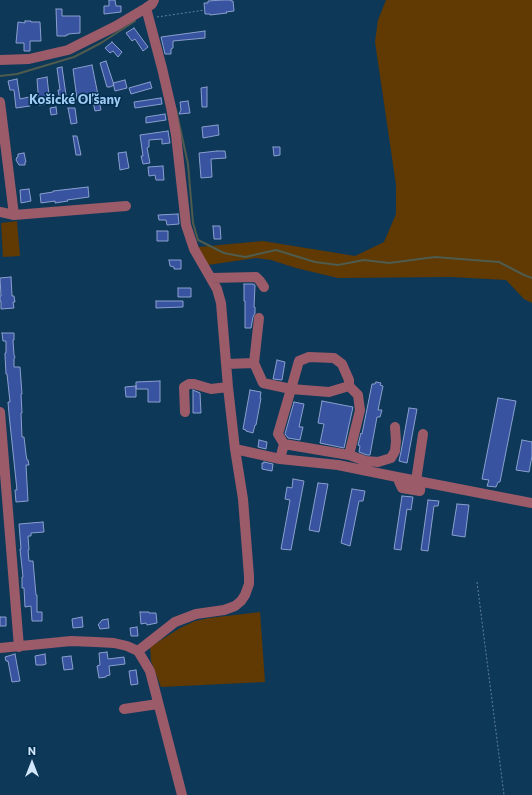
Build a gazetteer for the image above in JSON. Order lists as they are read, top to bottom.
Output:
{
  "districts": ["Košické Oľšany"],
  "north": "top"
}
